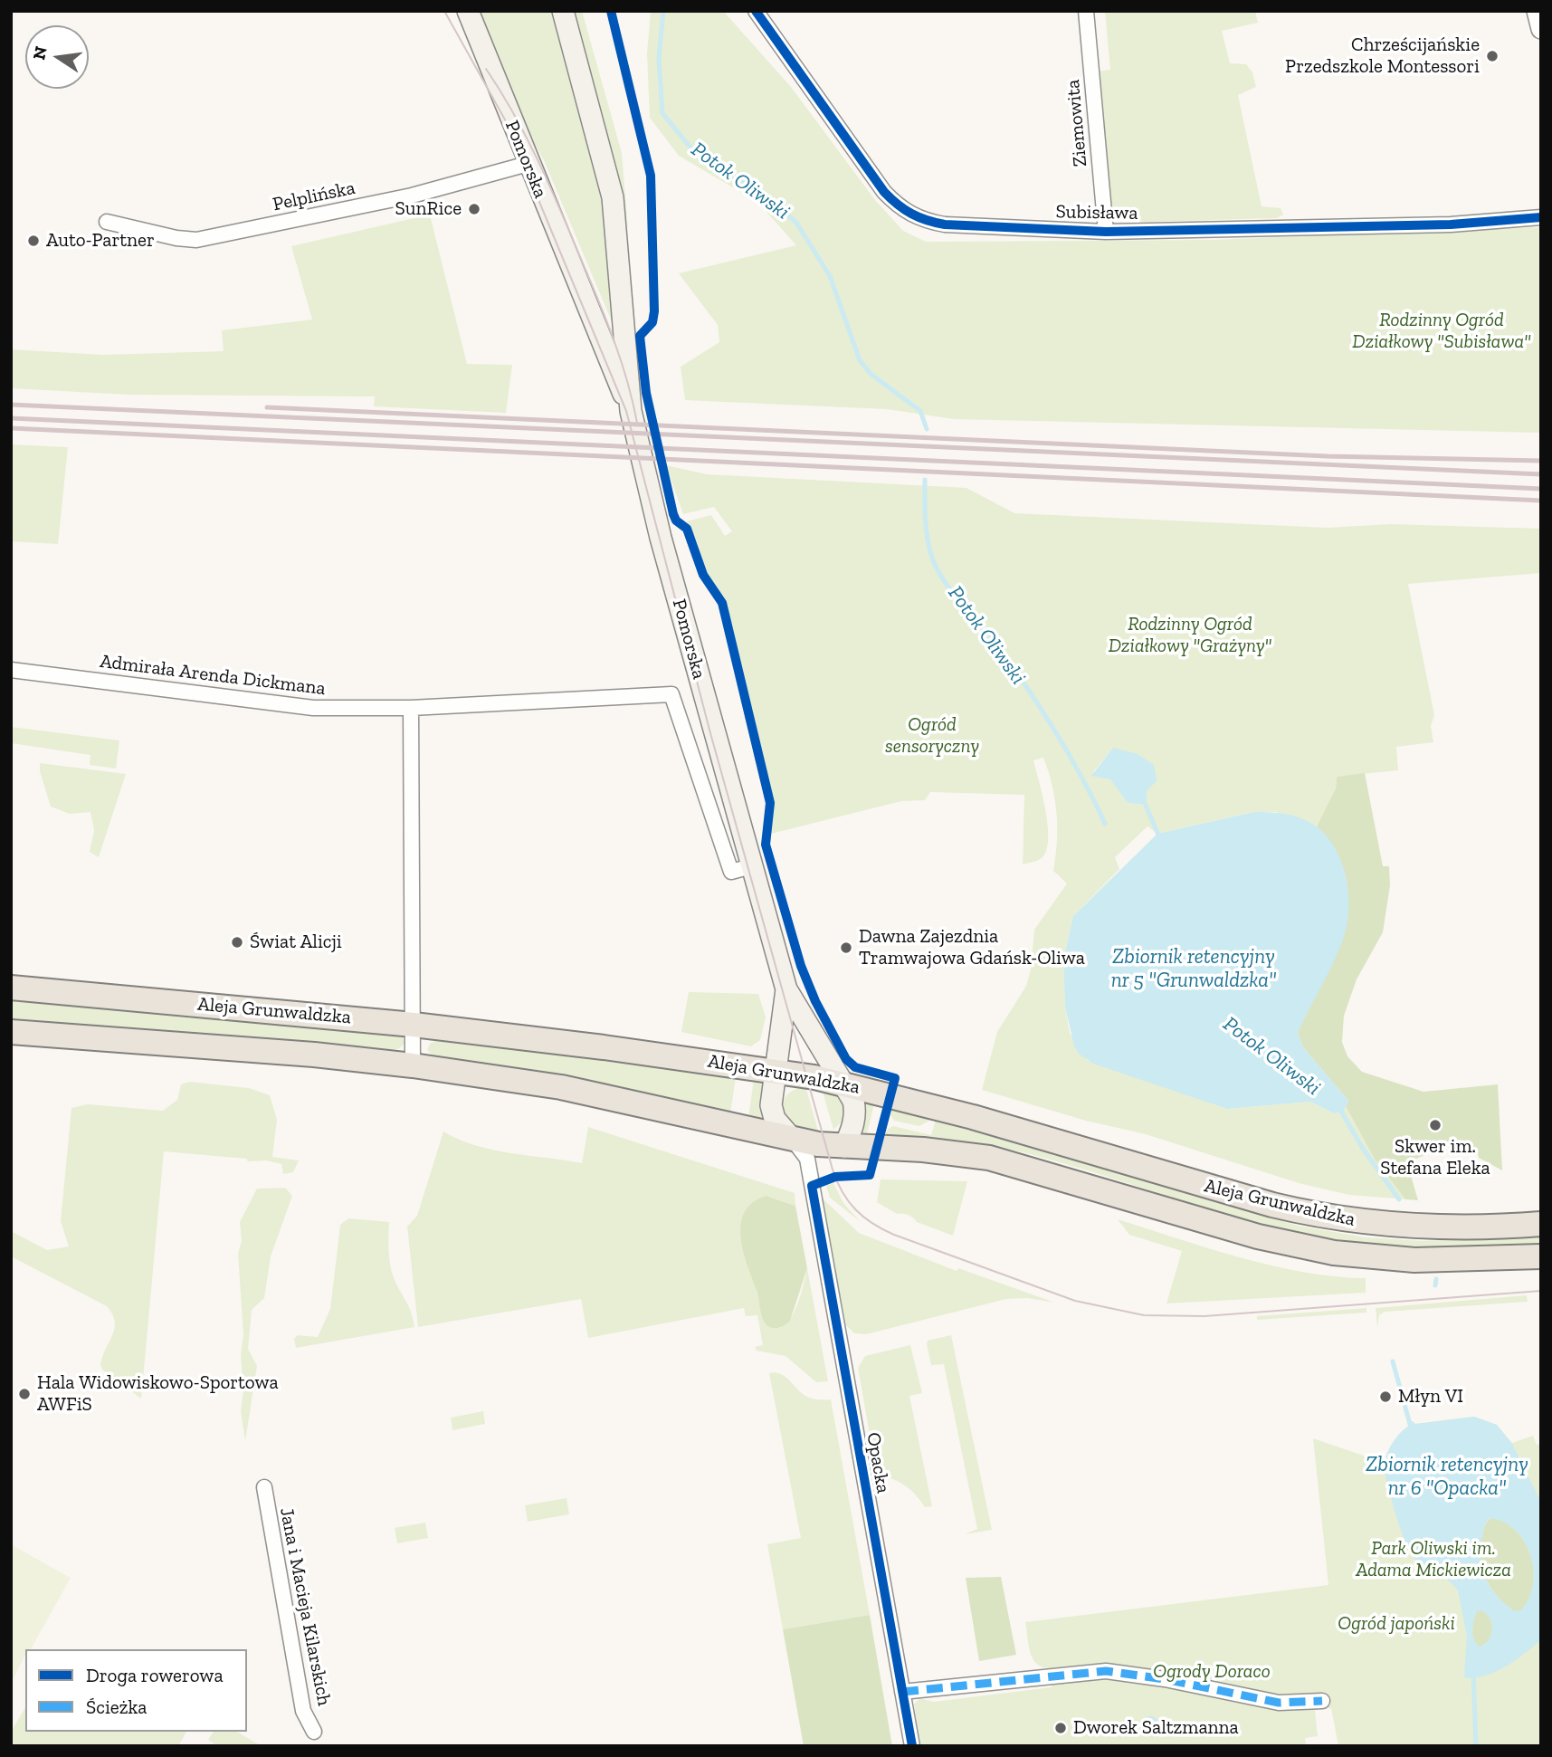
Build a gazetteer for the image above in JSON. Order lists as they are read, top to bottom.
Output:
{
  "streets": {
    "main road": ["Pomorska", "Aleja Grunwaldzka"],
    "street": [
      "Ziemowita",
      "Pelplińska",
      "Subisława",
      "Admirała Arenda Dickmana",
      "Opacka",
      "Jana i Macieja Kilarskich"
    ]
  },
  "crossings": [
    ["Ziemowita", "Subisława"],
    ["Pomorska", "Pelplińska"],
    ["Pomorska", "Admirała Arenda Dickmana"],
    ["Pomorska", "Aleja Grunwaldzka"],
    ["Pomorska", "Opacka"],
    ["Aleja Grunwaldzka", "Opacka"]
  ],
  "water": ["Potok Oliwski", "Zbiornik retencyjny nr 5 \"Grunwaldzka\"", "Zbiornik retencyjny nr 6 \"Opacka\""],
  "parks": [
    "Rodzinny Ogród Działkowy \"Subisława\"",
    "Rodzinny Ogród Działkowy \"Grażyny\"",
    "Ogród sensoryczny",
    "Park Oliwski im. Adama Mickiewicza",
    "Ogród japoński",
    "Ogrody Doraco"
  ],
  "places": [
    "Chrześcijańskie Przedszkole Montessori",
    "SunRice",
    "Auto-Partner",
    "Świat Alicji",
    "Dawna Zajezdnia Tramwajowa Gdańsk-Oliwa",
    "Skwer im. Stefana Eleka",
    "Hala Widowiskowo-Sportowa AWFiS",
    "Młyn VI",
    "Dworek Saltzmanna"
  ],
  "legend": ["Droga rowerowa", "Ścieżka"],
  "north": "left"
}
